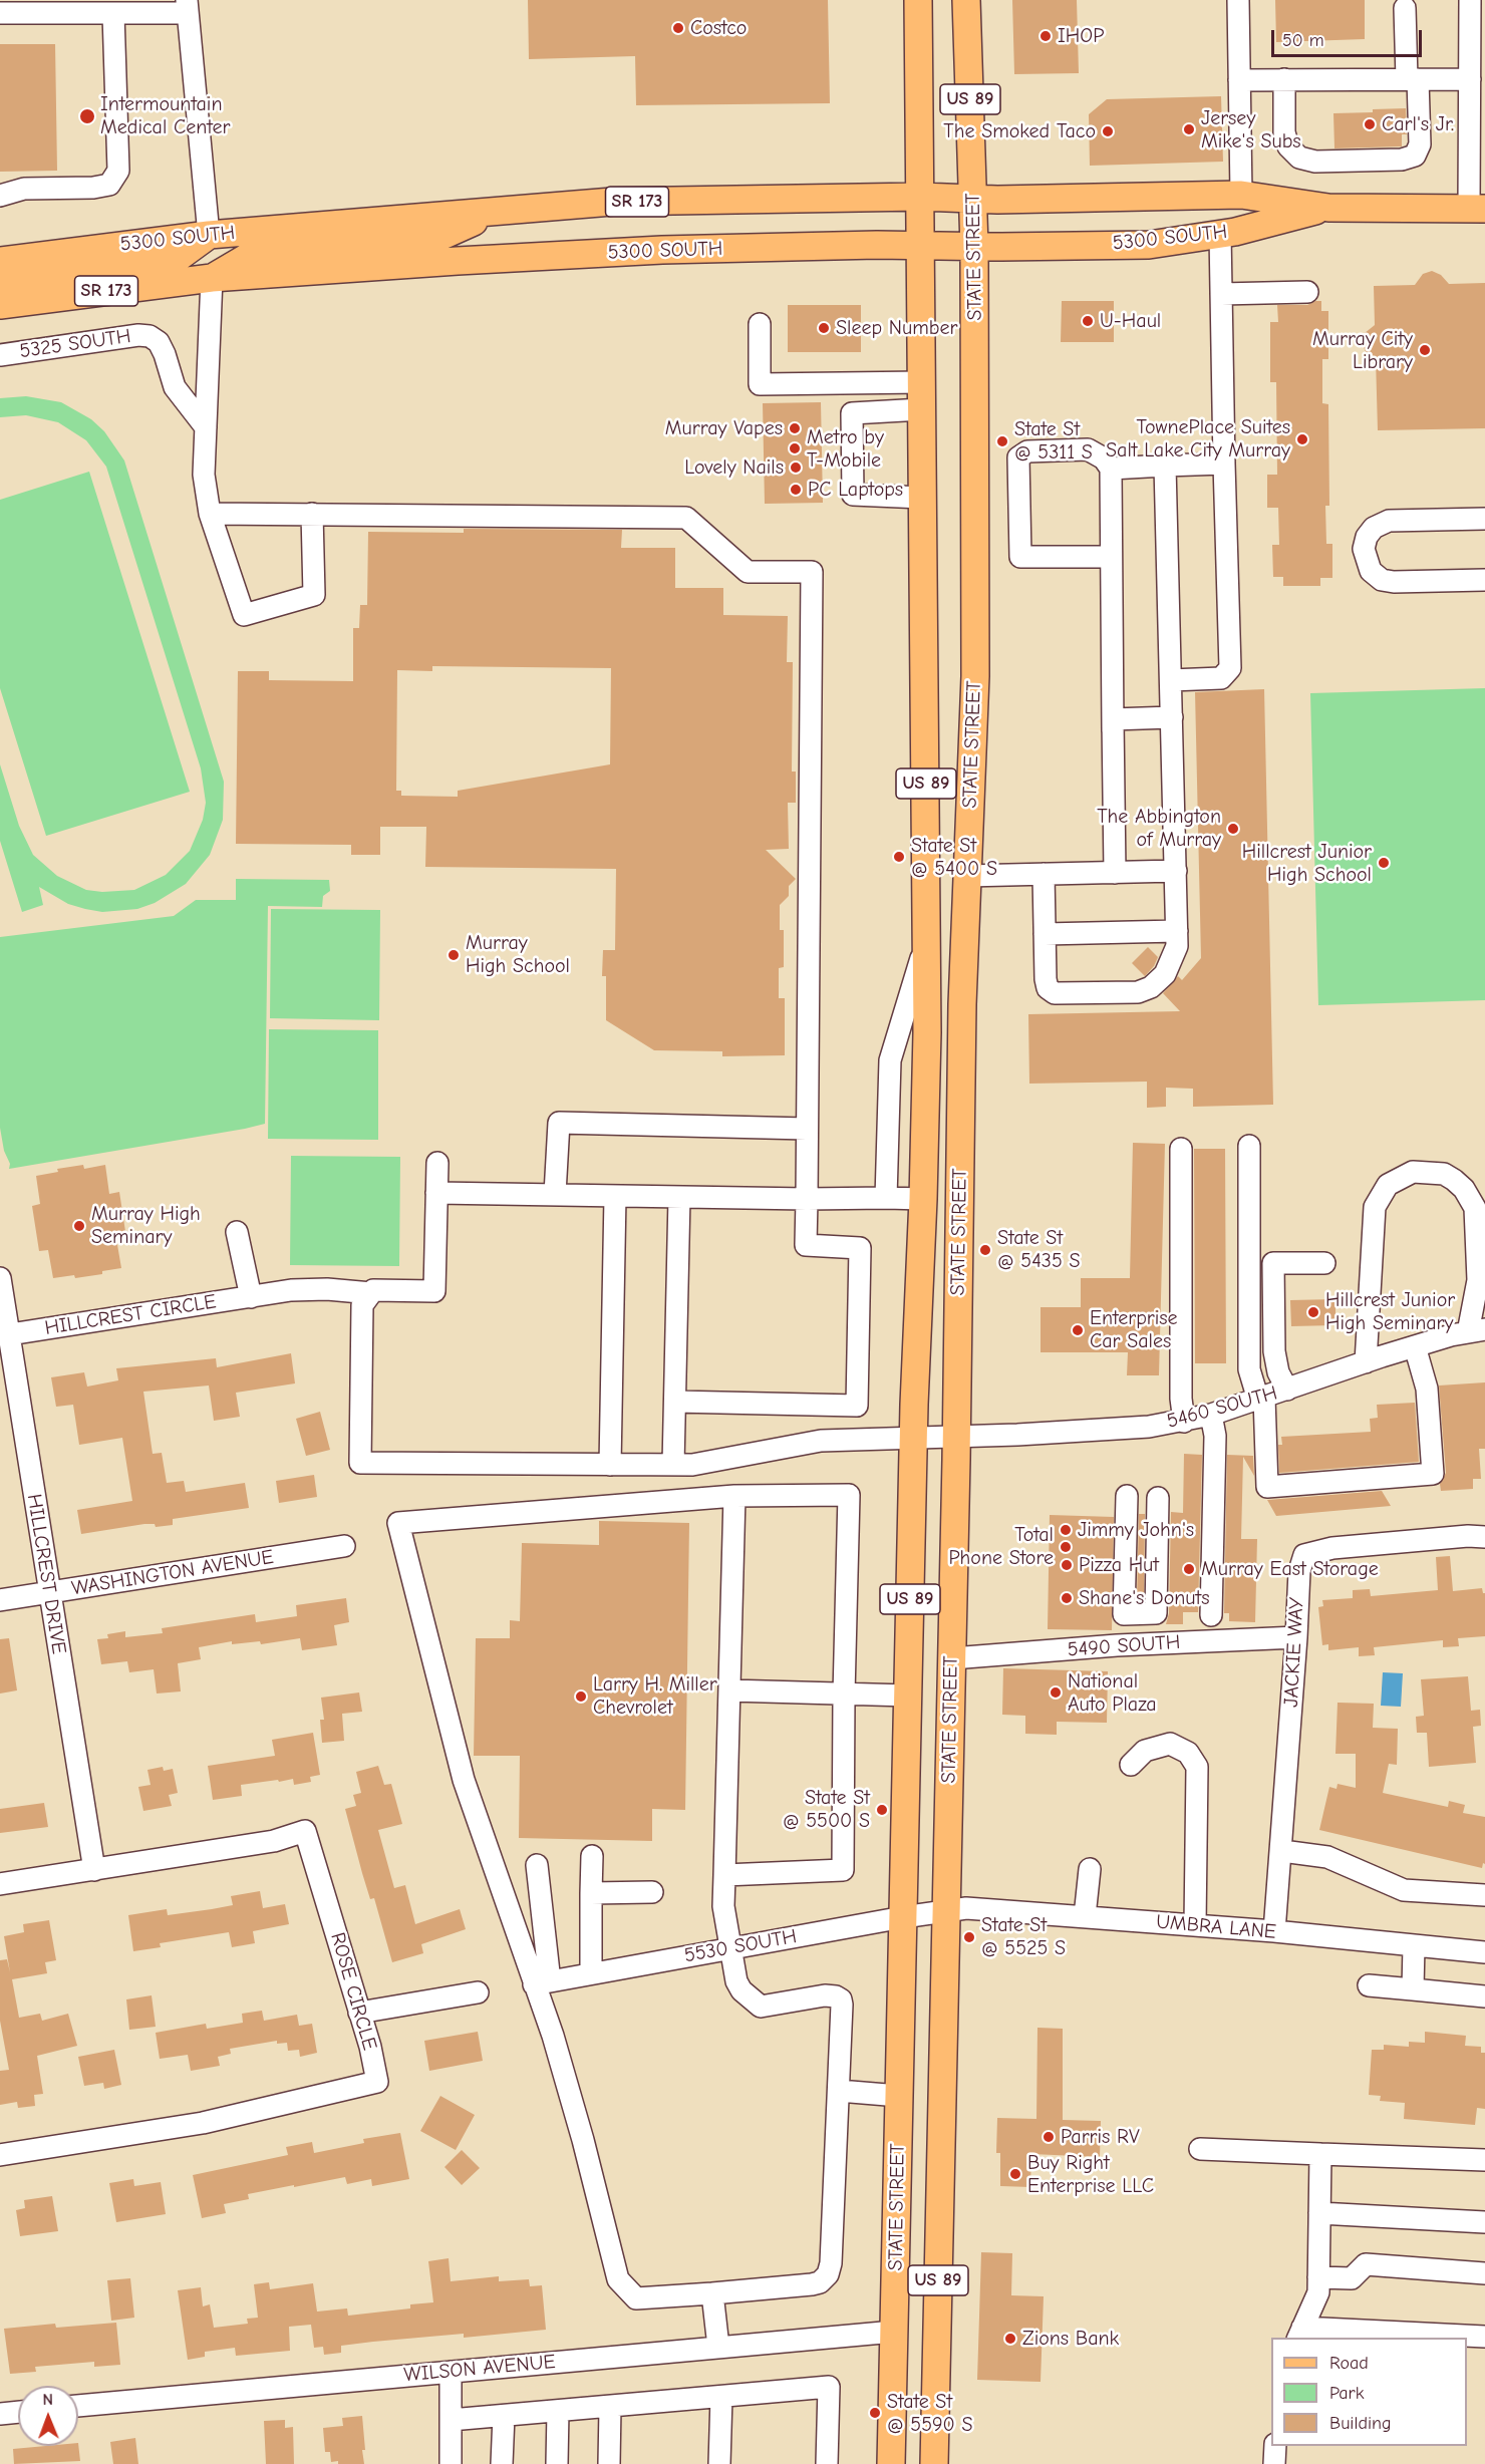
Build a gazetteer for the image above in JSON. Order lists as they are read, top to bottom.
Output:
{
  "streets": {
    "main road": [
      "US 89",
      "SR 173",
      "5300 SOUTH",
      "STATE STREET"
    ],
    "street": [
      "5325 SOUTH",
      "HILLCREST CIRCLE",
      "5460 SOUTH",
      "WASHINGTON AVENUE",
      "HILLCREST DRIVE",
      "5490 SOUTH",
      "JACKIE WAY",
      "UMBRA LANE",
      "5530 SOUTH",
      "ROSE CIRCLE",
      "WILSON AVENUE"
    ]
  },
  "crossings": [
    ["5300 SOUTH", "STATE STREET"],
    ["STATE STREET", "5460 SOUTH"],
    ["STATE STREET", "5490 SOUTH"],
    ["STATE STREET", "UMBRA LANE"],
    ["STATE STREET", "5530 SOUTH"],
    ["STATE STREET", "WILSON AVENUE"],
    ["HILLCREST CIRCLE", "5460 SOUTH"],
    ["HILLCREST CIRCLE", "HILLCREST DRIVE"],
    ["WASHINGTON AVENUE", "HILLCREST DRIVE"],
    ["HILLCREST DRIVE", "ROSE CIRCLE"],
    ["5490 SOUTH", "JACKIE WAY"],
    ["JACKIE WAY", "UMBRA LANE"],
    ["UMBRA LANE", "5530 SOUTH"]
  ],
  "places": [
    "Costco",
    "IHOP",
    "Intermountain Medical Center",
    "Carl's Jr.",
    "Jersey Mike's Subs",
    "The Smoked Taco",
    "U-Haul",
    "Sleep Number",
    "Murray City Library",
    "Murray Vapes",
    "TownePlace Suites Salt Lake City Murray",
    "State St @ 5311 S",
    "Metro by T-Mobile",
    "Lovely Nails",
    "PC Laptops",
    "The Abbington of Murray",
    "State St @ 5400 S",
    "Hillcrest Junior High School",
    "Murray High School",
    "Murray High Seminary",
    "State St @ 5435 S",
    "Hillcrest Junior High Seminary",
    "Enterprise Car Sales",
    "Jimmy John's",
    "Total Phone Store",
    "Pizza Hut",
    "Murray East Storage",
    "Shane's Donuts",
    "National Auto Plaza",
    "Larry H. Miller Chevrolet",
    "State St @ 5500 S",
    "State St @ 5525 S",
    "Parris RV",
    "Buy Right Enterprise LLC",
    "Zions Bank",
    "State St @ 5590 S"
  ],
  "legend": ["Road", "Park", "Building"],
  "scale_bar": "50 m",
  "north": "top"
}
